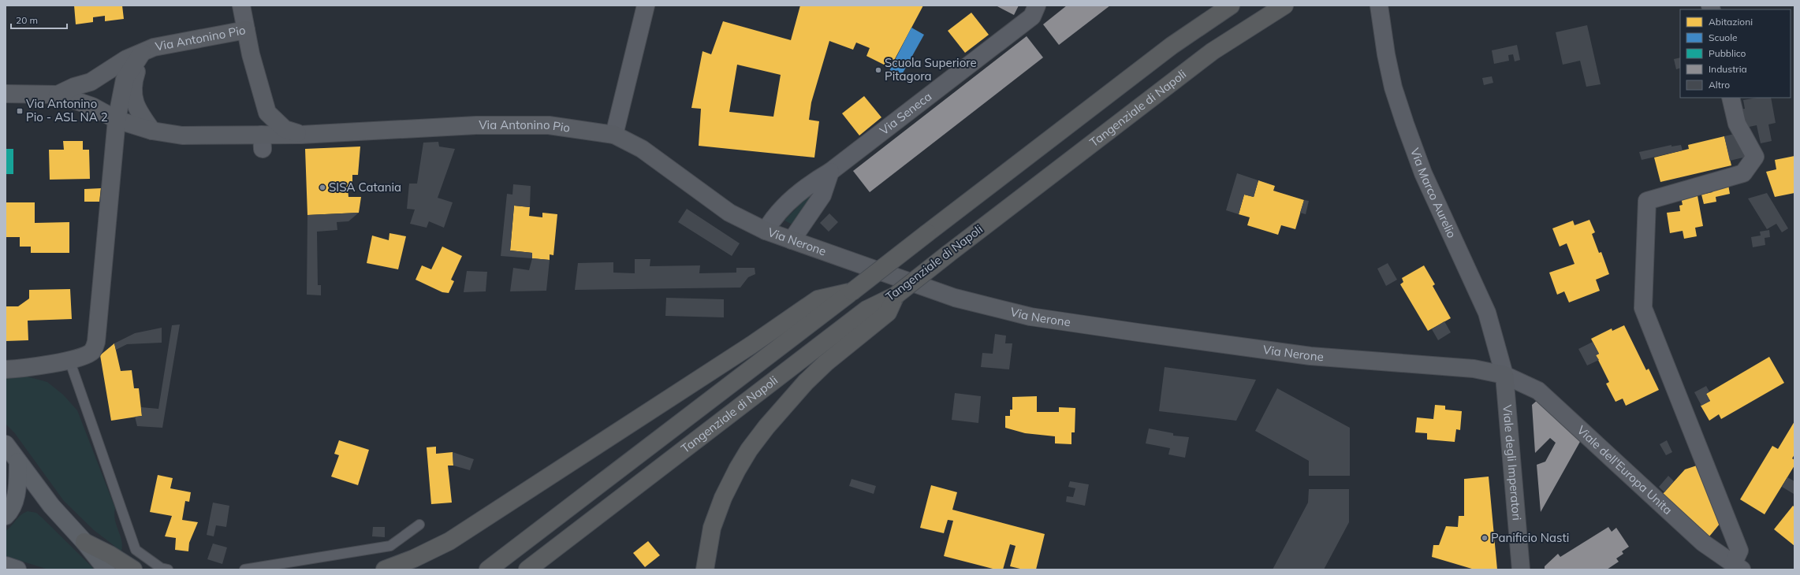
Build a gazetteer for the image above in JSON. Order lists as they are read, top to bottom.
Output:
{
  "streets": {
    "highway": ["Tangenziale di Napoli"],
    "street": [
      "Via Antonino Pio",
      "Via Seneca",
      "Via Marco Aurelio",
      "Via Nerone",
      "Viale degli Imperatori",
      "Viale dell'Europa Unita"
    ]
  },
  "crossings": [
    ["Via Antonino Pio", "Via Nerone"],
    ["Via Seneca", "Via Nerone"],
    ["Via Marco Aurelio", "Via Nerone"],
    ["Via Marco Aurelio", "Viale degli Imperatori"],
    ["Via Marco Aurelio", "Viale dell'Europa Unita"],
    ["Via Nerone", "Viale degli Imperatori"],
    ["Via Nerone", "Viale dell'Europa Unita"],
    ["Viale degli Imperatori", "Viale dell'Europa Unita"]
  ],
  "places": {
    "other": ["Scuola Superiore Pitagora", "SISA Catania", "Panificio Nasti"],
    "transit": ["Via Antonino Pio - ASL NA 2"]
  },
  "legend": [
    "Abitazioni",
    "Scuole",
    "Pubblico",
    "Industria",
    "Altro"
  ],
  "scale_bar": "20 m"
}
